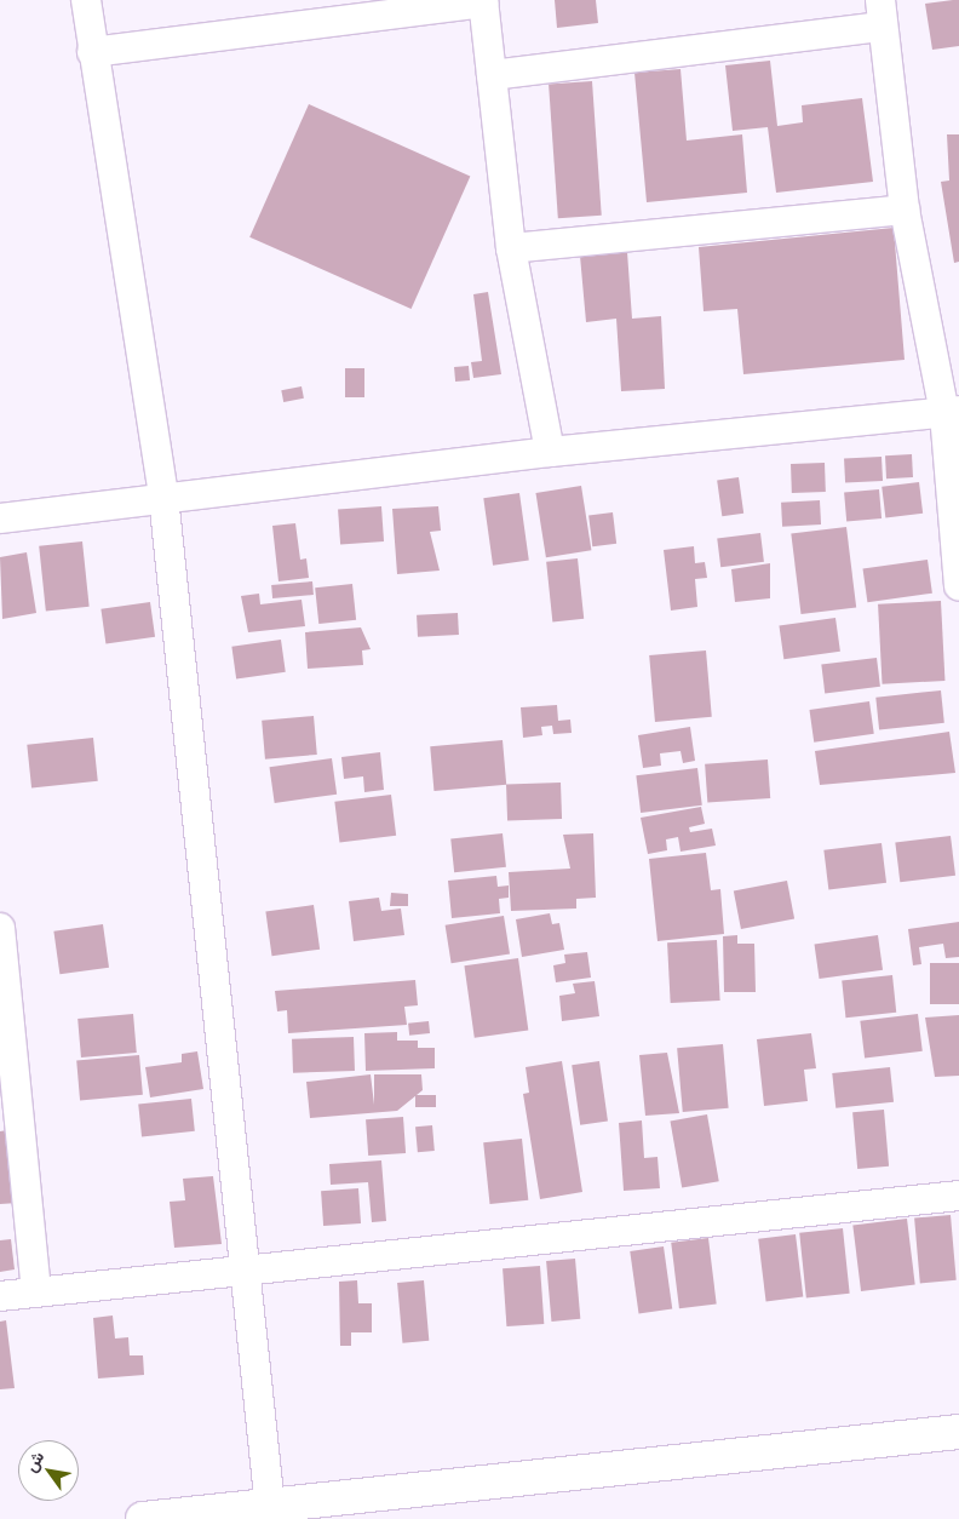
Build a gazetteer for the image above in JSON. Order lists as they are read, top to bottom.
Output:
{
  "north": "top left"
}
